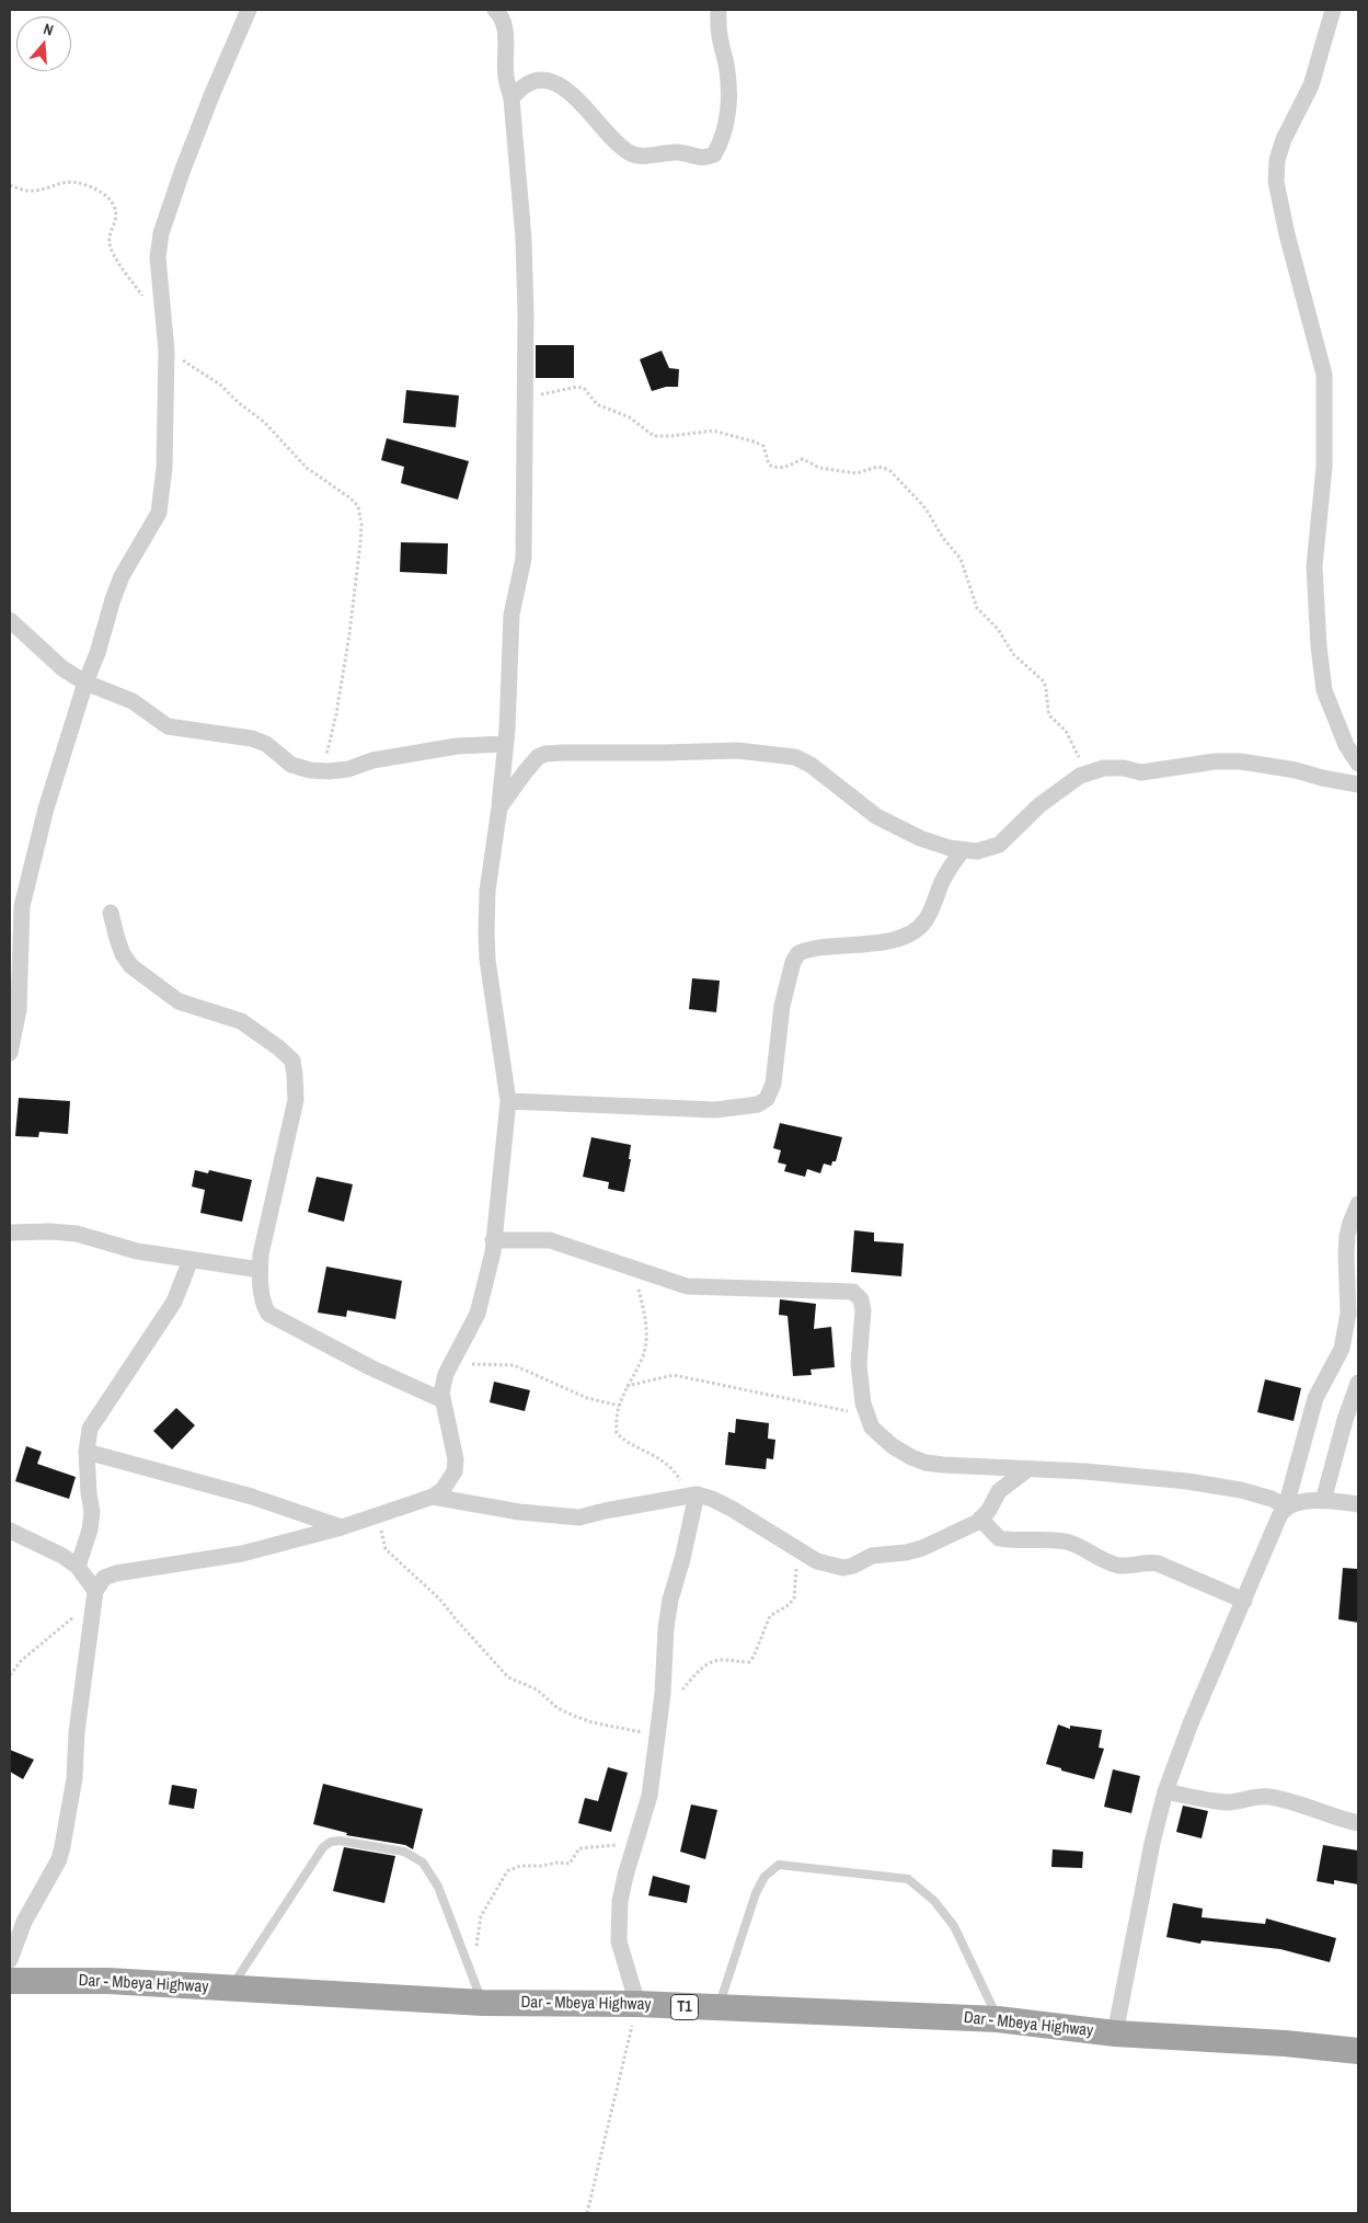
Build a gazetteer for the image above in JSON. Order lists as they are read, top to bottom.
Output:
{
  "streets": {
    "highway": ["Dar - Mbeya Highway", "T1"]
  },
  "north": "top"
}
